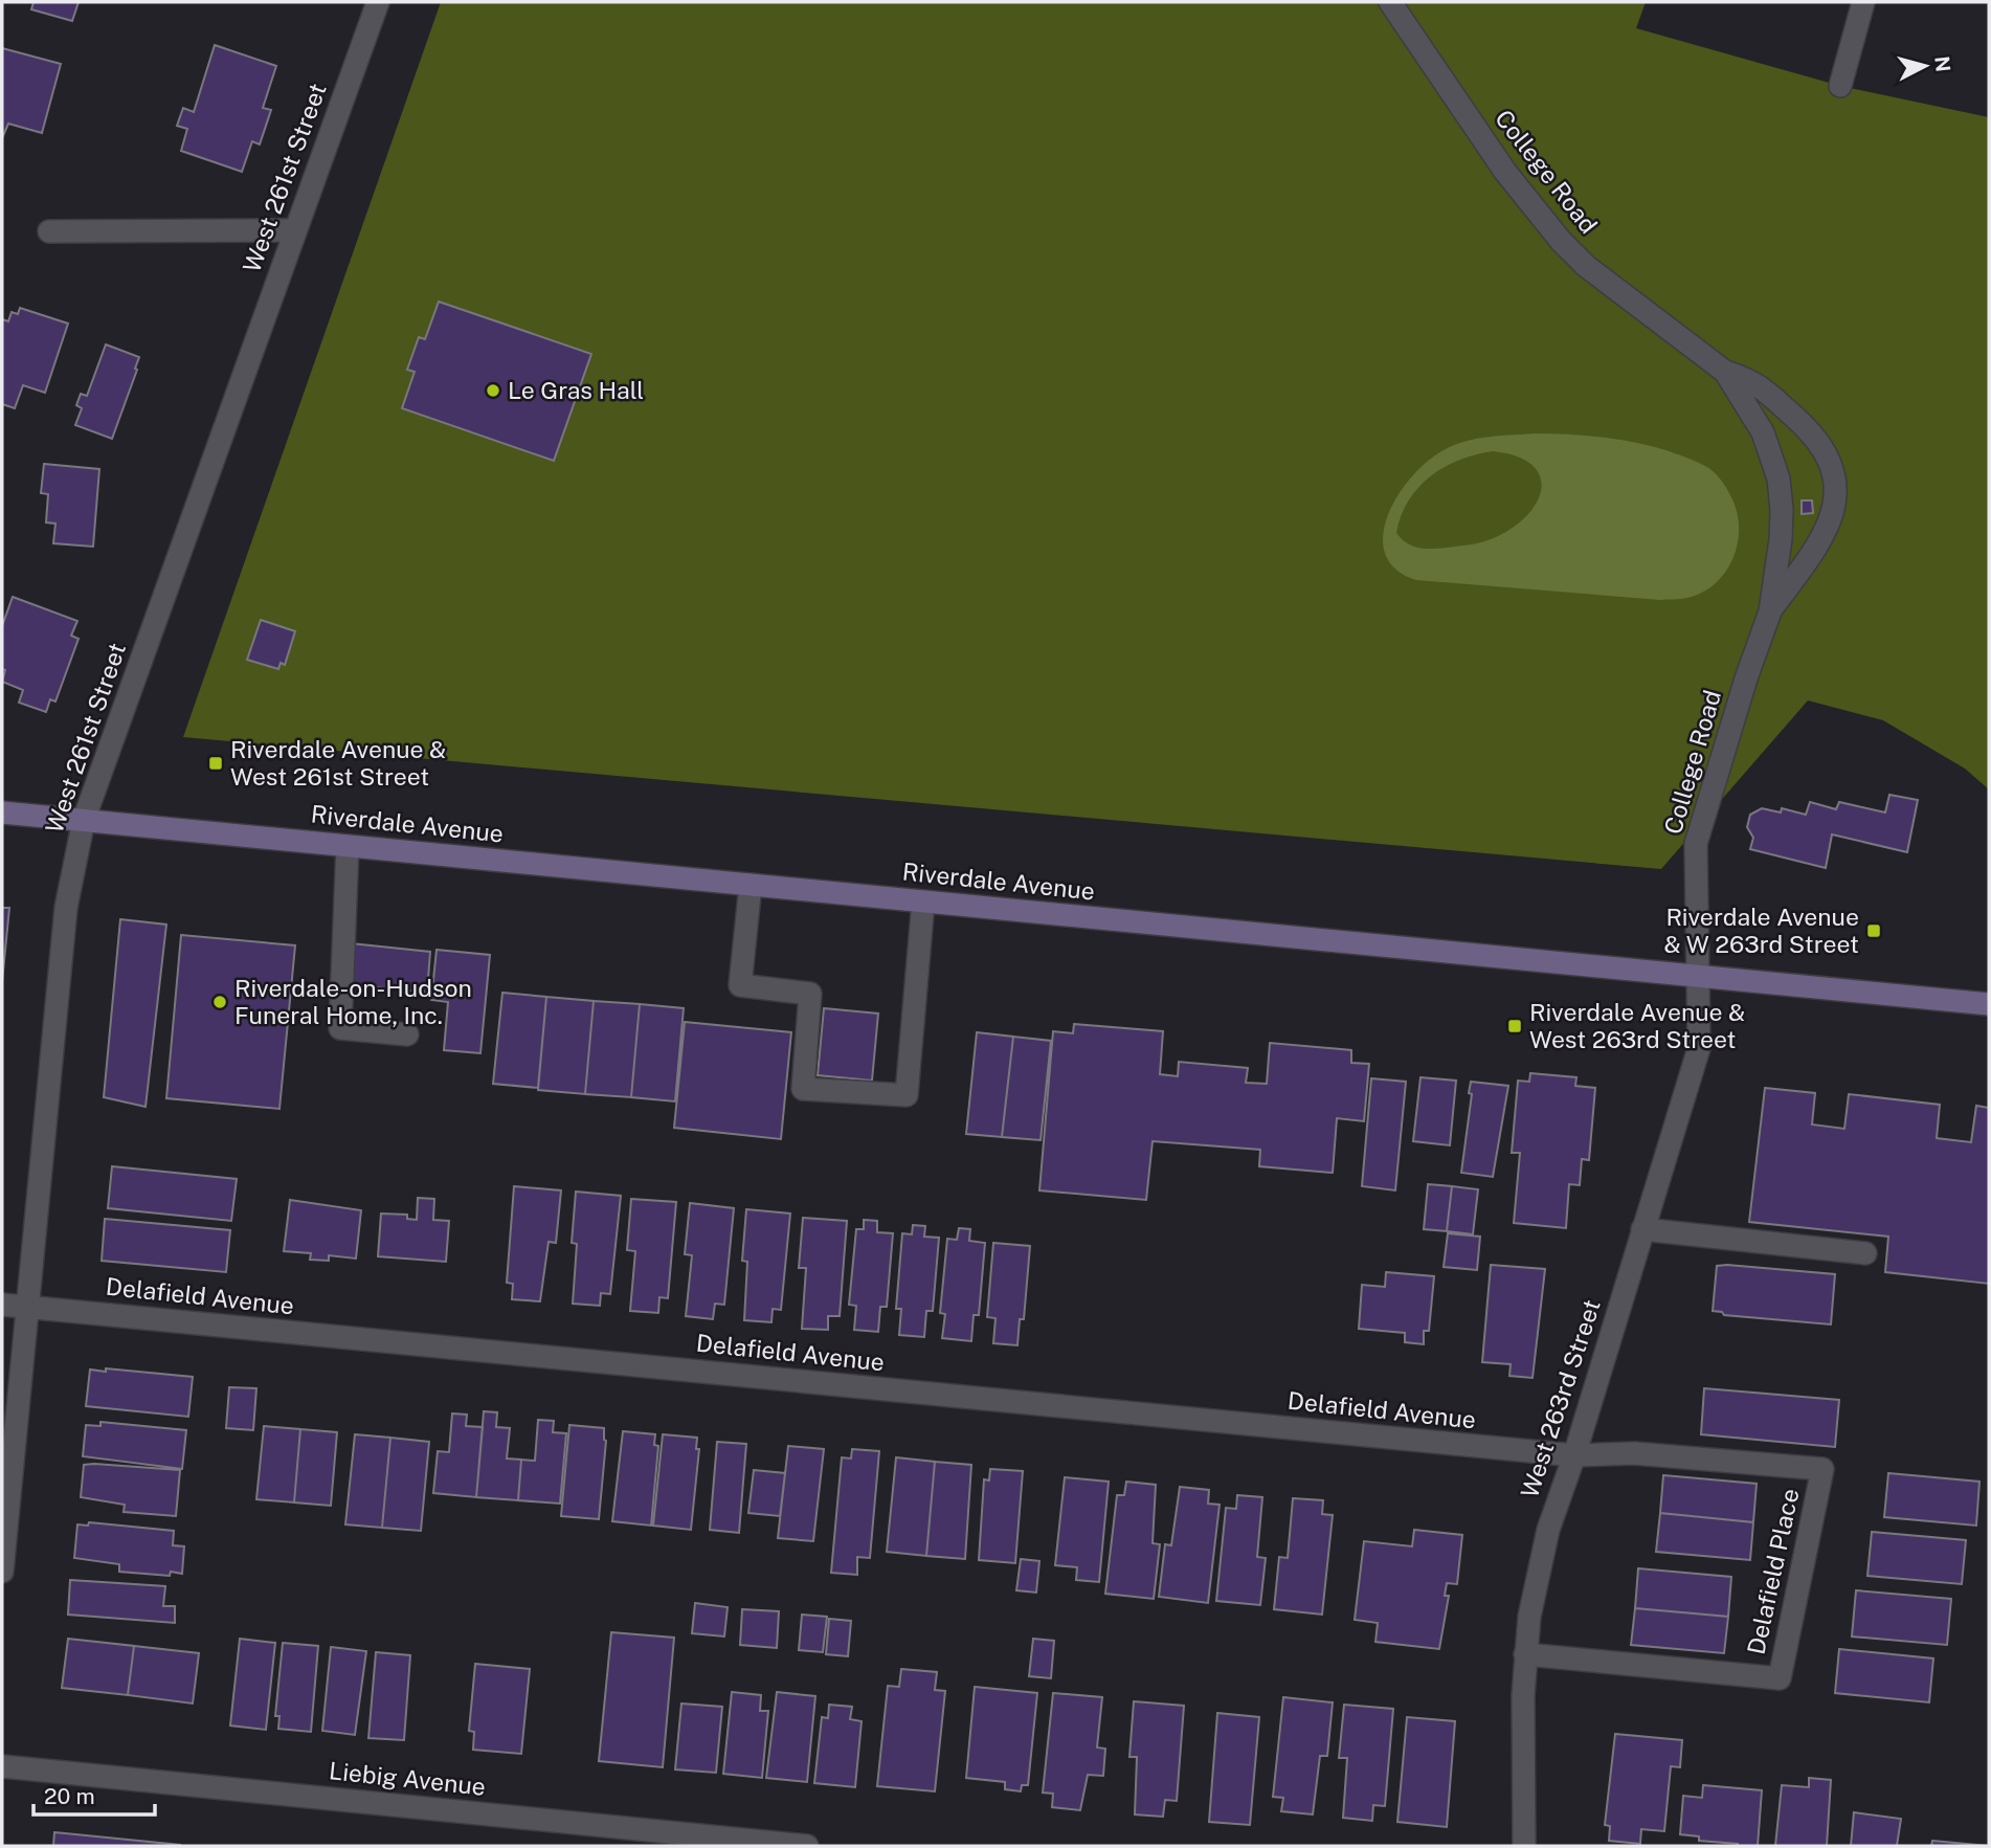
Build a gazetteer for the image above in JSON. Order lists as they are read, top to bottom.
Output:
{
  "streets": {
    "main road": ["Riverdale Avenue"],
    "street": [
      "College Road",
      "West 261st Street",
      "Delafield Avenue",
      "West 263rd Street",
      "Delafield Place",
      "Liebig Avenue"
    ]
  },
  "crossings": [
    ["College Road", "Riverdale Avenue"],
    ["College Road", "West 263rd Street"],
    ["West 261st Street", "Riverdale Avenue"],
    ["West 261st Street", "Delafield Avenue"],
    ["Riverdale Avenue", "West 263rd Street"],
    ["Delafield Avenue", "West 263rd Street"],
    ["Delafield Avenue", "Delafield Place"],
    ["West 263rd Street", "Delafield Place"]
  ],
  "places": {
    "other": ["Le Gras Hall", "Riverdale-on-Hudson Funeral Home, Inc."],
    "transit": ["Riverdale Avenue & West 261st Street", "Riverdale Avenue & W 263rd Street", "Riverdale Avenue & West 263rd Street"]
  },
  "scale_bar": "20 m",
  "north": "right"
}
